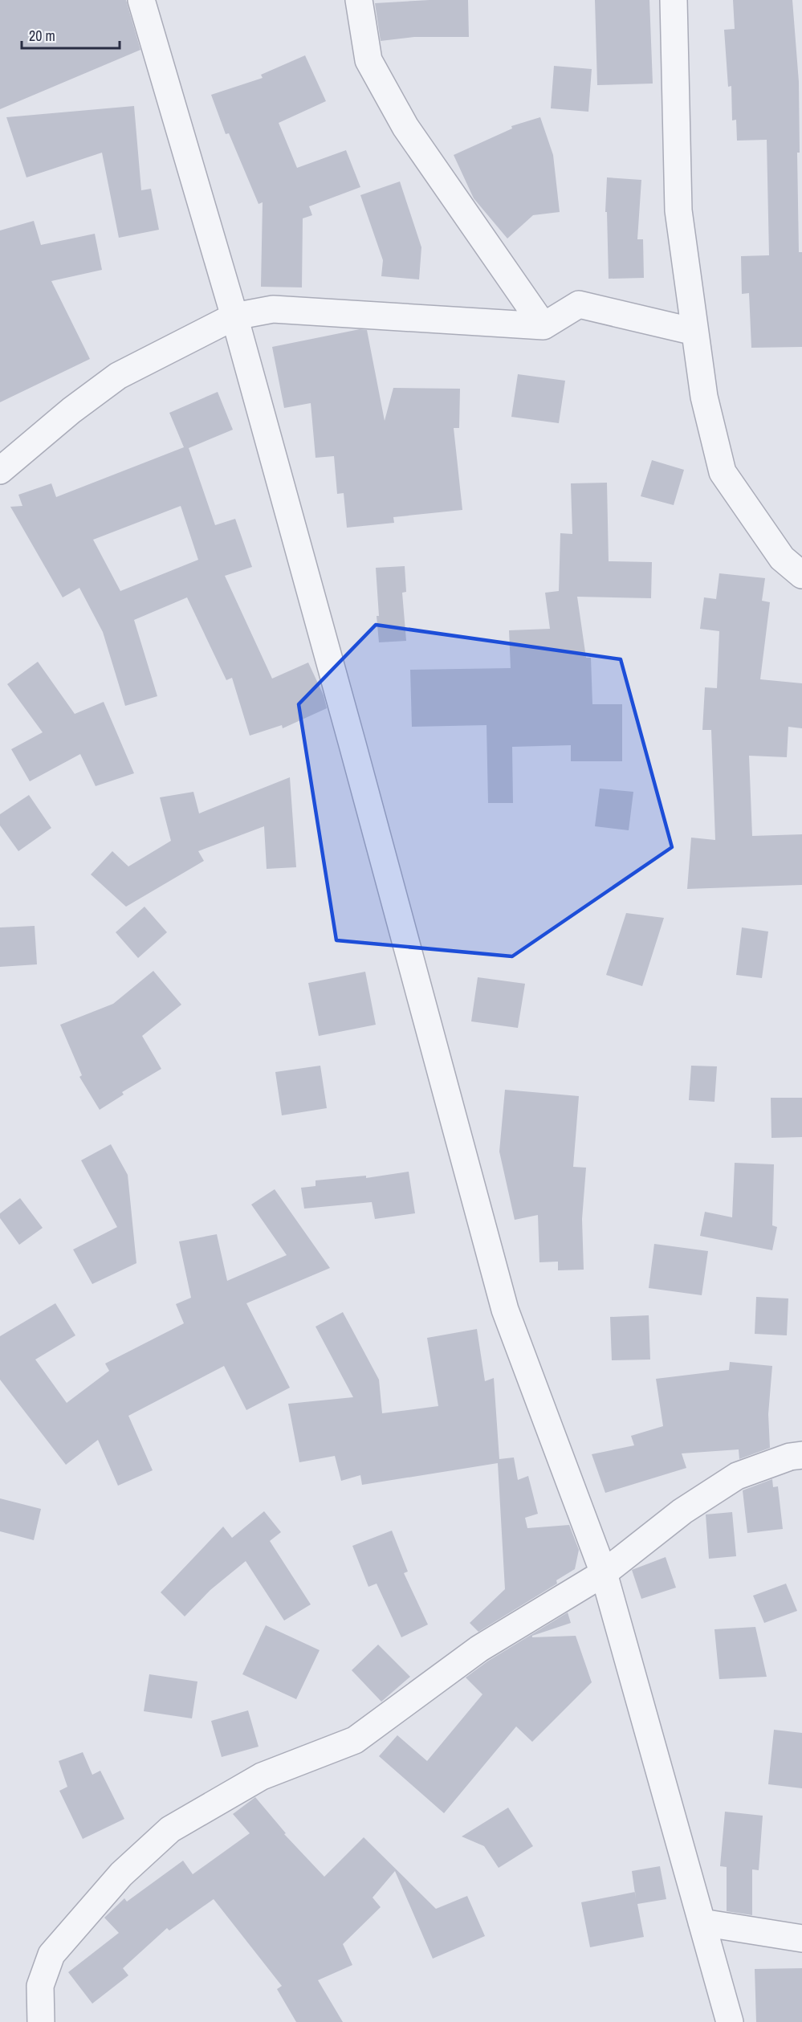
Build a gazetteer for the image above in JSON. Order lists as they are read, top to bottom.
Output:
{
  "scale_bar": "20 m"
}
